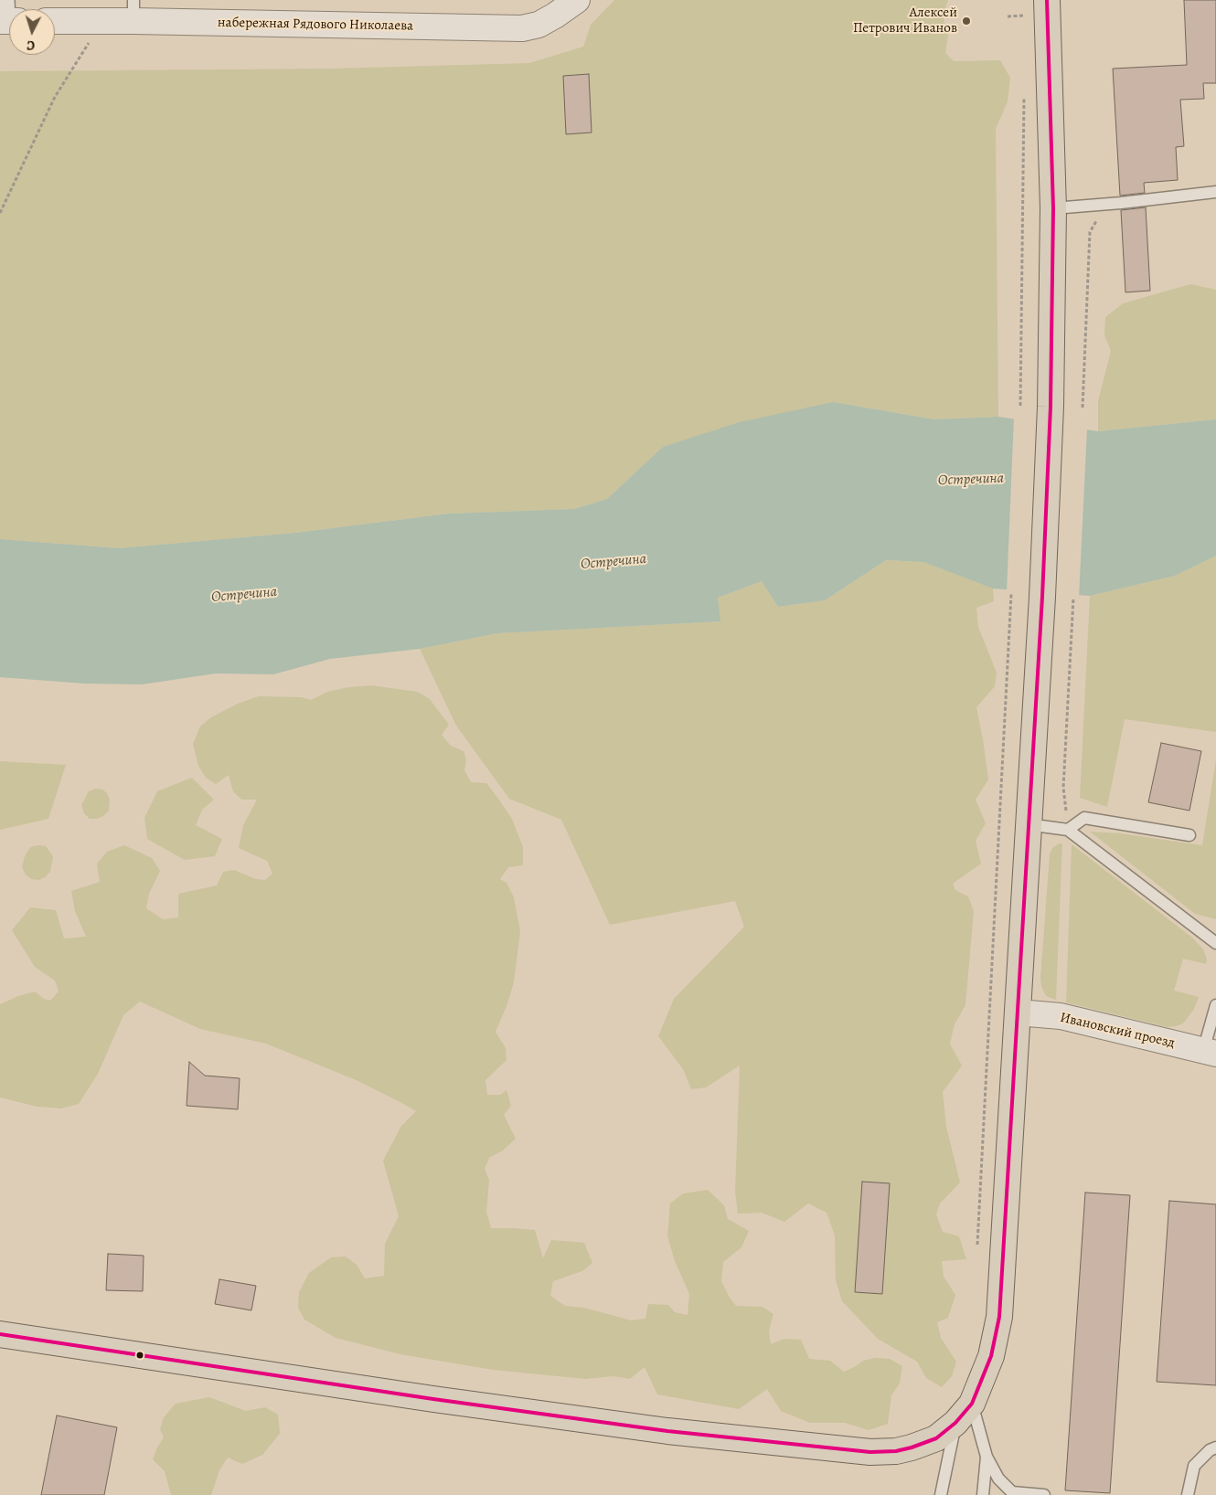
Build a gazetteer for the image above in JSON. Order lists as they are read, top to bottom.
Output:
{
  "streets": {
    "street": ["набережная Рядового Николаева", "Ивановский проезд"]
  },
  "water": ["Остречина"],
  "places": ["Алексей Петрович Иванов"],
  "north": "bottom"
}
